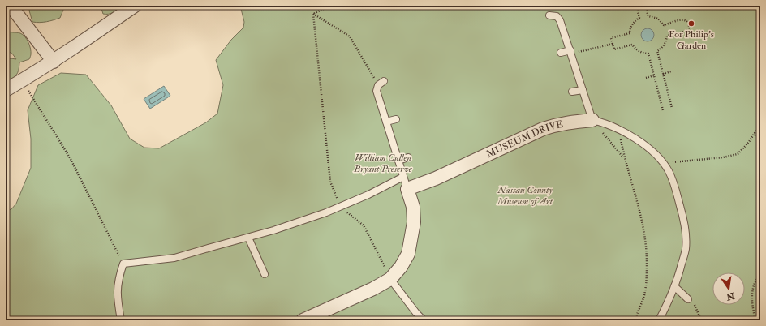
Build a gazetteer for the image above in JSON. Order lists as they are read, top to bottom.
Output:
{
  "streets": {
    "street": ["MUSEUM DRIVE"]
  },
  "parks": ["William Cullen Bryant Preserve", "Nassau County Museum of Art"],
  "places": ["For Philip's Garden"],
  "north": "bottom"
}
